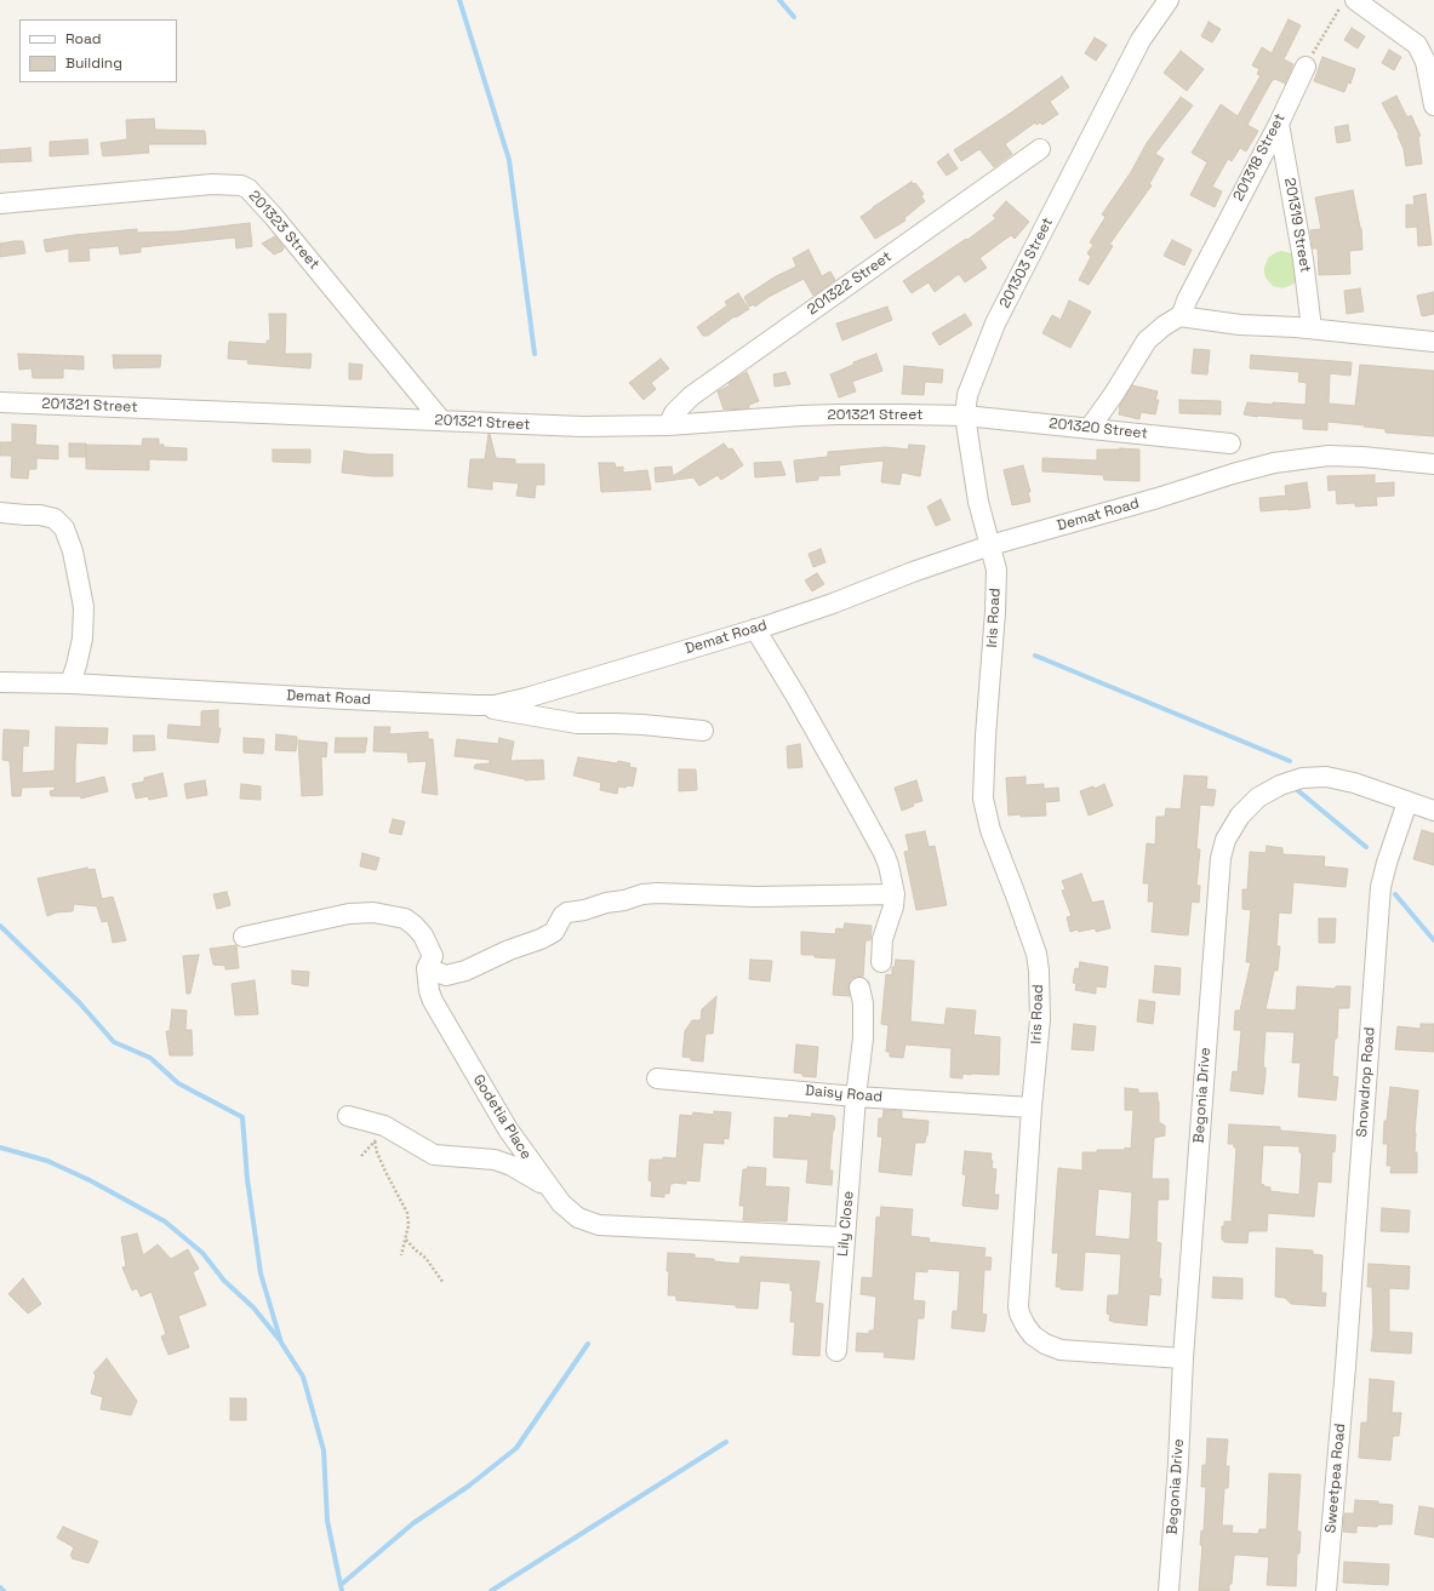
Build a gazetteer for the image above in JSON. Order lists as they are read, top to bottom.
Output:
{
  "streets": {
    "street": [
      "201318 Street",
      "201319 Street",
      "201323 Street",
      "201303 Street",
      "201322 Street",
      "201321 Street",
      "201320 Street",
      "Demat Road",
      "Iris Road",
      "Snowdrop Road",
      "Daisy Road",
      "Begonia Drive",
      "Godetia Place",
      "Lily Close",
      "Sweetpea Road"
    ]
  },
  "crossings": [
    ["201318 Street", "201319 Street"],
    ["201318 Street", "201320 Street"],
    ["201323 Street", "201321 Street"],
    ["201303 Street", "201321 Street"],
    ["201303 Street", "201320 Street"],
    ["201303 Street", "Demat Road"],
    ["201303 Street", "Iris Road"],
    ["201322 Street", "201321 Street"],
    ["201321 Street", "201320 Street"],
    ["Demat Road", "Iris Road"],
    ["Iris Road", "Daisy Road"],
    ["Iris Road", "Begonia Drive"],
    ["Snowdrop Road", "Begonia Drive"],
    ["Snowdrop Road", "Sweetpea Road"],
    ["Daisy Road", "Lily Close"],
    ["Godetia Place", "Lily Close"]
  ],
  "legend": ["Road", "Building"]
}
